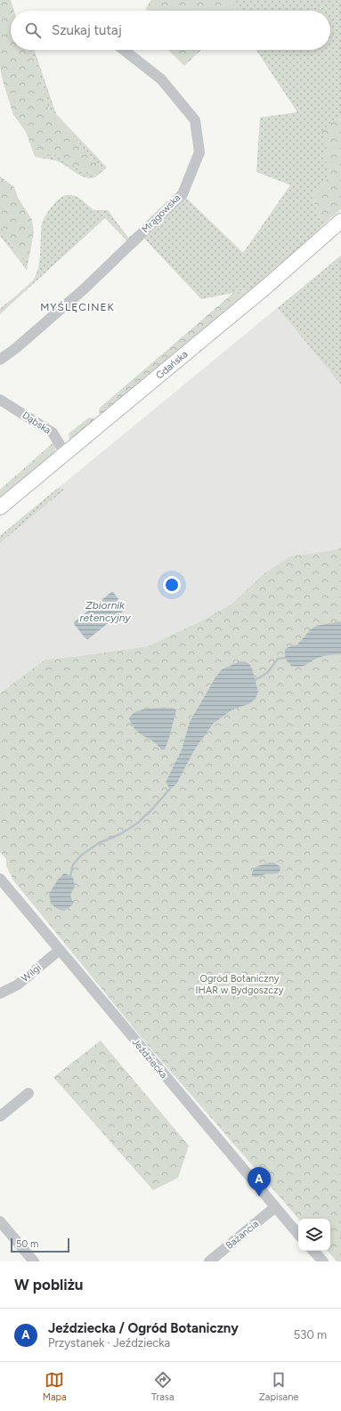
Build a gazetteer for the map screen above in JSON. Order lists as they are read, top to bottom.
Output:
{
  "streets": {
    "main road": ["Gdańska"],
    "street": [
      "Mrągowska",
      "Dąbska",
      "Wilgi",
      "Jeździecka",
      "Bażancia"
    ]
  },
  "crossings": [
    ["Gdańska", "Dąbska"],
    ["Wilgi", "Jeździecka"],
    ["Jeździecka", "Bażancia"]
  ],
  "districts": ["MYŚLĘCINEK"],
  "water": ["Zbiornik retencyjny"],
  "parks": ["Ogród Botaniczny IHAR w Bydgoszczy"],
  "scale_bar": "50 m",
  "page": {
    "search": "Szukaj tutaj",
    "pins": "A",
    "scale": "50 m",
    "heading": "W pobliżu",
    "list": [
      {
        "mark": "A",
        "name": "Jeździecka / Ogród Botaniczny",
        "note": "Przystanek · Jeździecka",
        "value": "530 m"
      }
    ],
    "nav": ["Mapa", "Trasa", "Zapisane"]
  }
}
